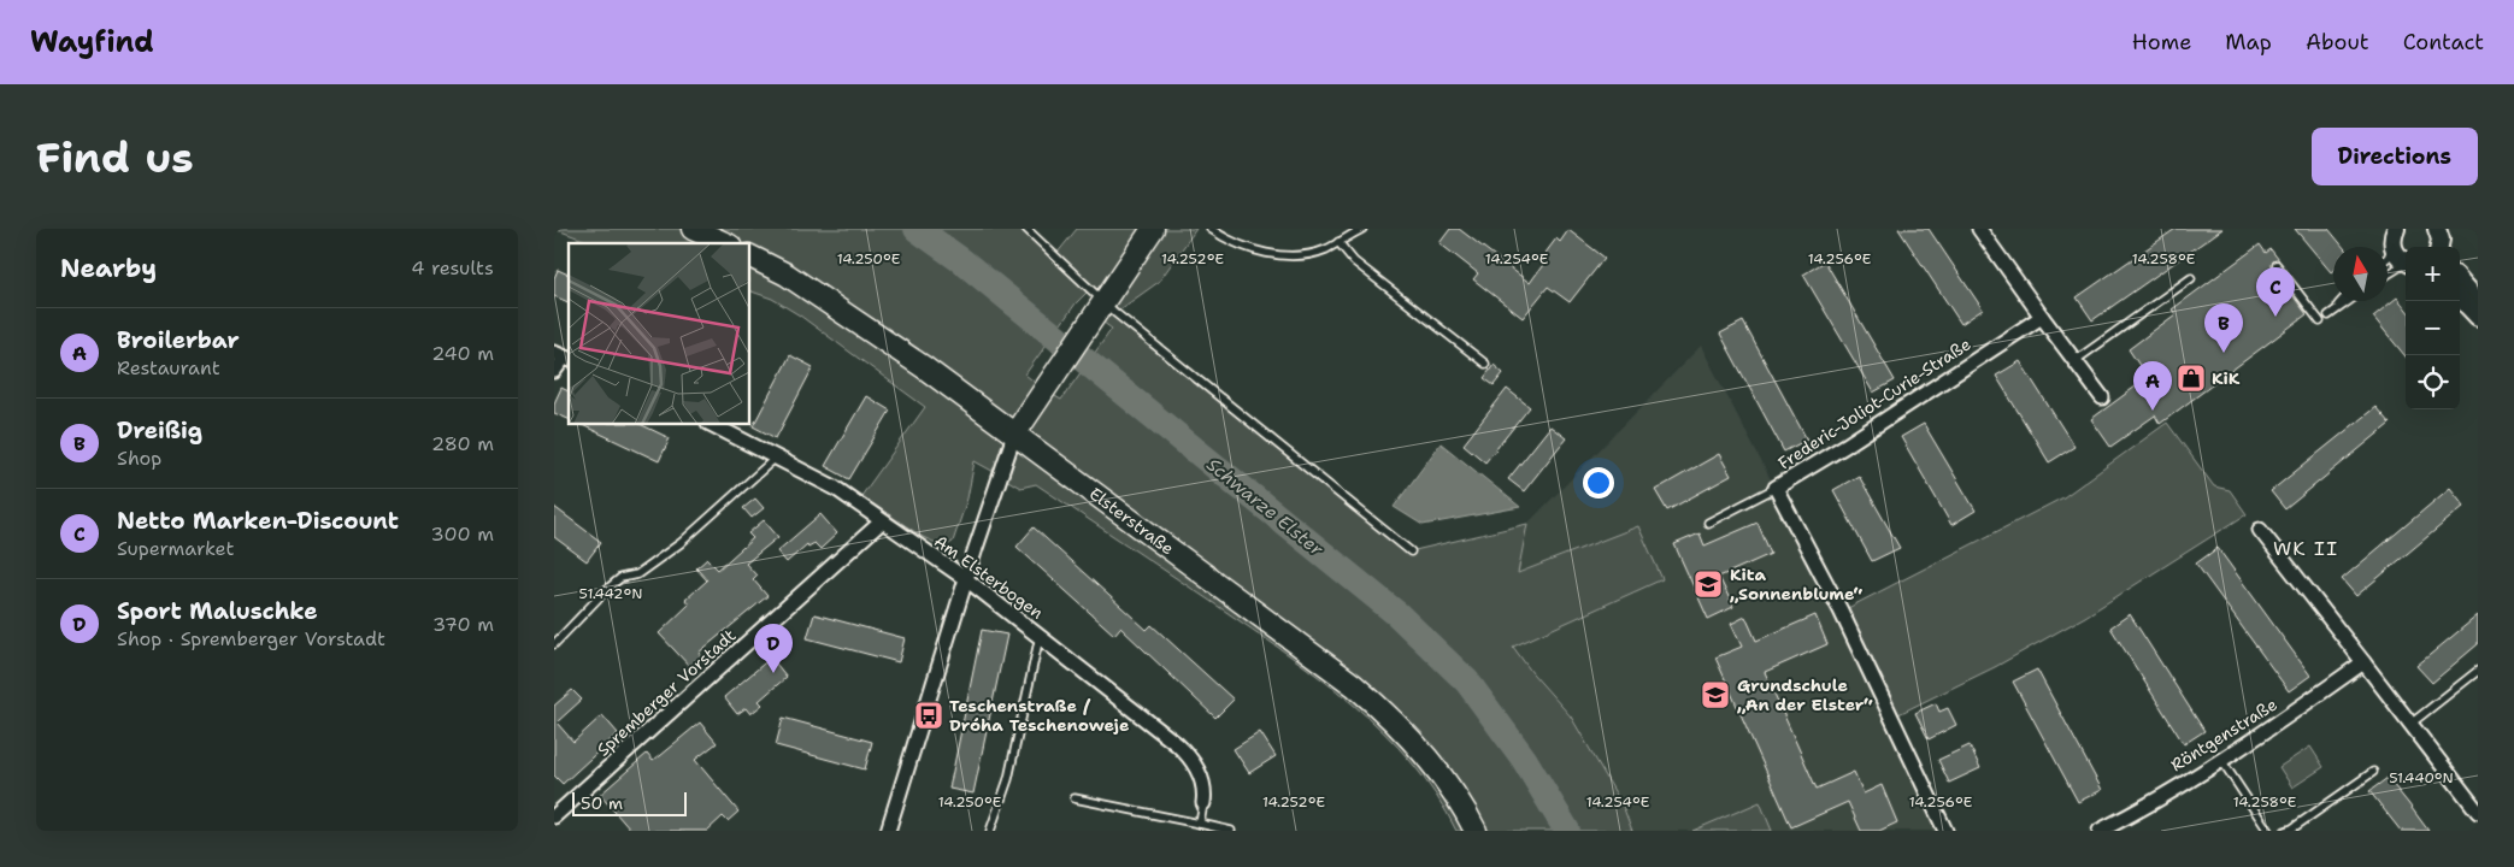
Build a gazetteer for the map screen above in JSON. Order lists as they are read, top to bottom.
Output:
{
  "streets": {
    "main road": ["Elsterstraße"],
    "street": [
      "Frederic-Joliot-Curie-Straße",
      "Am Elsterbogen",
      "Spremberger Vorstadt",
      "Röntgenstraße"
    ]
  },
  "crossings": [
    ["Am Elsterbogen", "Spremberger Vorstadt"]
  ],
  "districts": ["WK II"],
  "water": ["Schwarze Elster"],
  "places": {
    "shop": ["KiK"],
    "school or university": ["Kita „Sonnenblume“", "Grundschule „An der Elster“"],
    "bus stop": ["Teschenstraße / Dróha Teschenoweje"]
  },
  "scale_bar": "50 m",
  "north": "top",
  "page": {
    "header": "Wayfind",
    "nav": [
      "Home",
      "Map",
      "About",
      "Contact"
    ],
    "buttons": "Directions",
    "title": "Find us",
    "heading": ["Nearby", "4 results"],
    "map_buttons": ["+", "−"],
    "pins": [
      "C",
      "B",
      "A",
      "D"
    ],
    "list": [
      {
        "mark": "A",
        "name": "Broilerbar",
        "note": "Restaurant",
        "value": "240 m"
      },
      {
        "mark": "B",
        "name": "Dreißig",
        "note": "Shop",
        "value": "280 m"
      },
      {
        "mark": "C",
        "name": "Netto Marken-Discount",
        "note": "Supermarket",
        "value": "300 m"
      },
      {
        "mark": "D",
        "name": "Sport Maluschke",
        "note": "Shop · Spremberger Vorstadt",
        "value": "370 m"
      }
    ],
    "scale": "50 m"
  },
  "coordinates": [
    "14.250°E",
    "14.252°E",
    "14.254°E",
    "14.256°E",
    "14.258°E",
    "51.442°N",
    "51.440°N"
  ]
}
